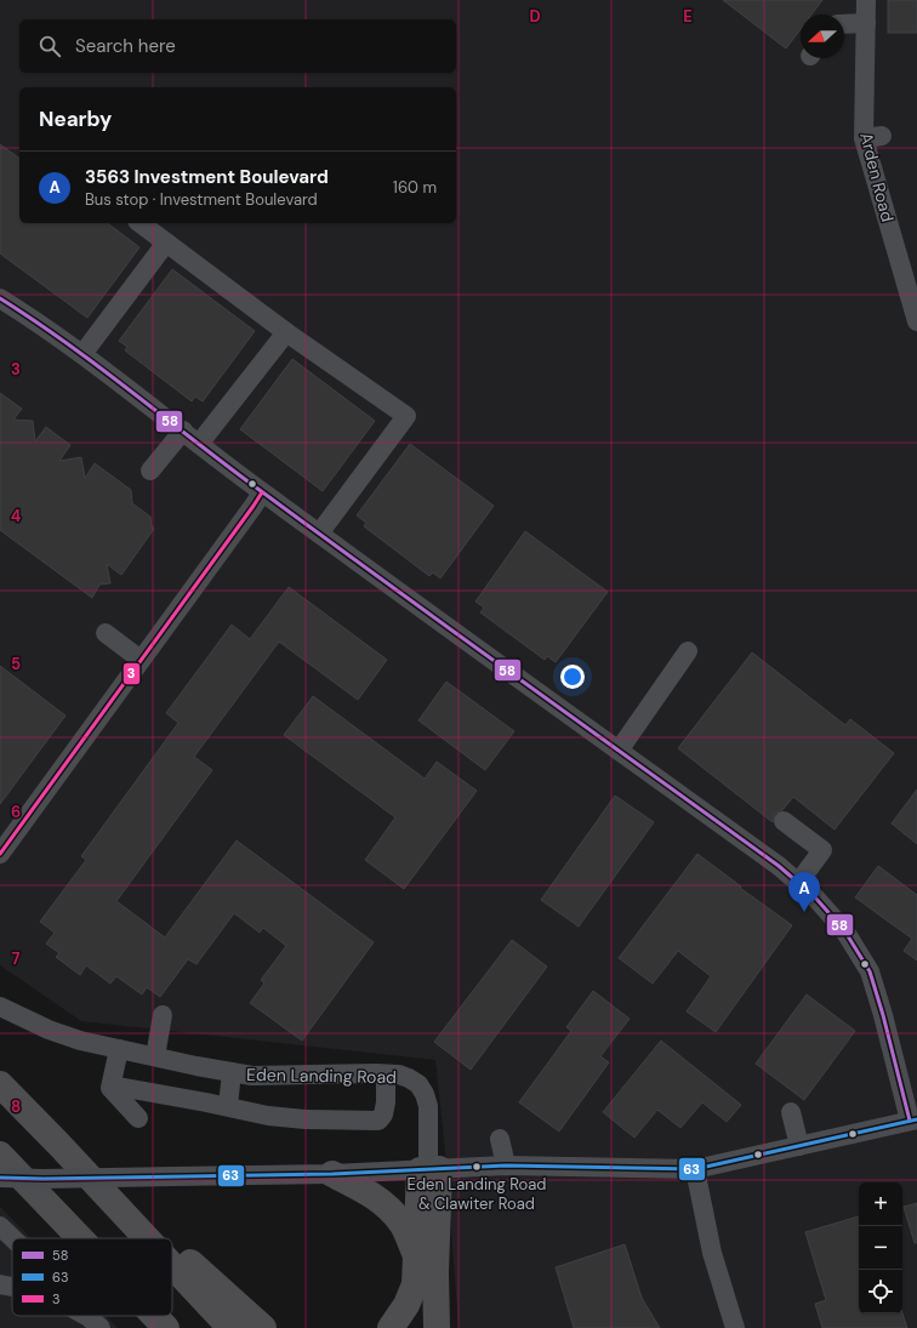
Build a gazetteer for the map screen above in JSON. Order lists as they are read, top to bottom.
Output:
{
  "streets": {
    "street": ["Arden Road", "Eden Landing Road"]
  },
  "places": ["Eden Landing Road & Clawiter Road"],
  "lines": ["transit line 58", "transit line 3", "transit line 63"],
  "legend": ["58", "63", "3"],
  "north": "left",
  "page": {
    "search": "Search here",
    "heading": "Nearby",
    "list": [
      {
        "mark": "A",
        "name": "3563 Investment Boulevard",
        "note": "Bus stop · Investment Boulevard",
        "value": "160 m"
      }
    ],
    "pins": "A",
    "map_buttons": ["+", "−"]
  },
  "grid": {
    "columns": ["D", "E"],
    "rows": [
      "3",
      "4",
      "5",
      "6",
      "7",
      "8"
    ]
  }
}
